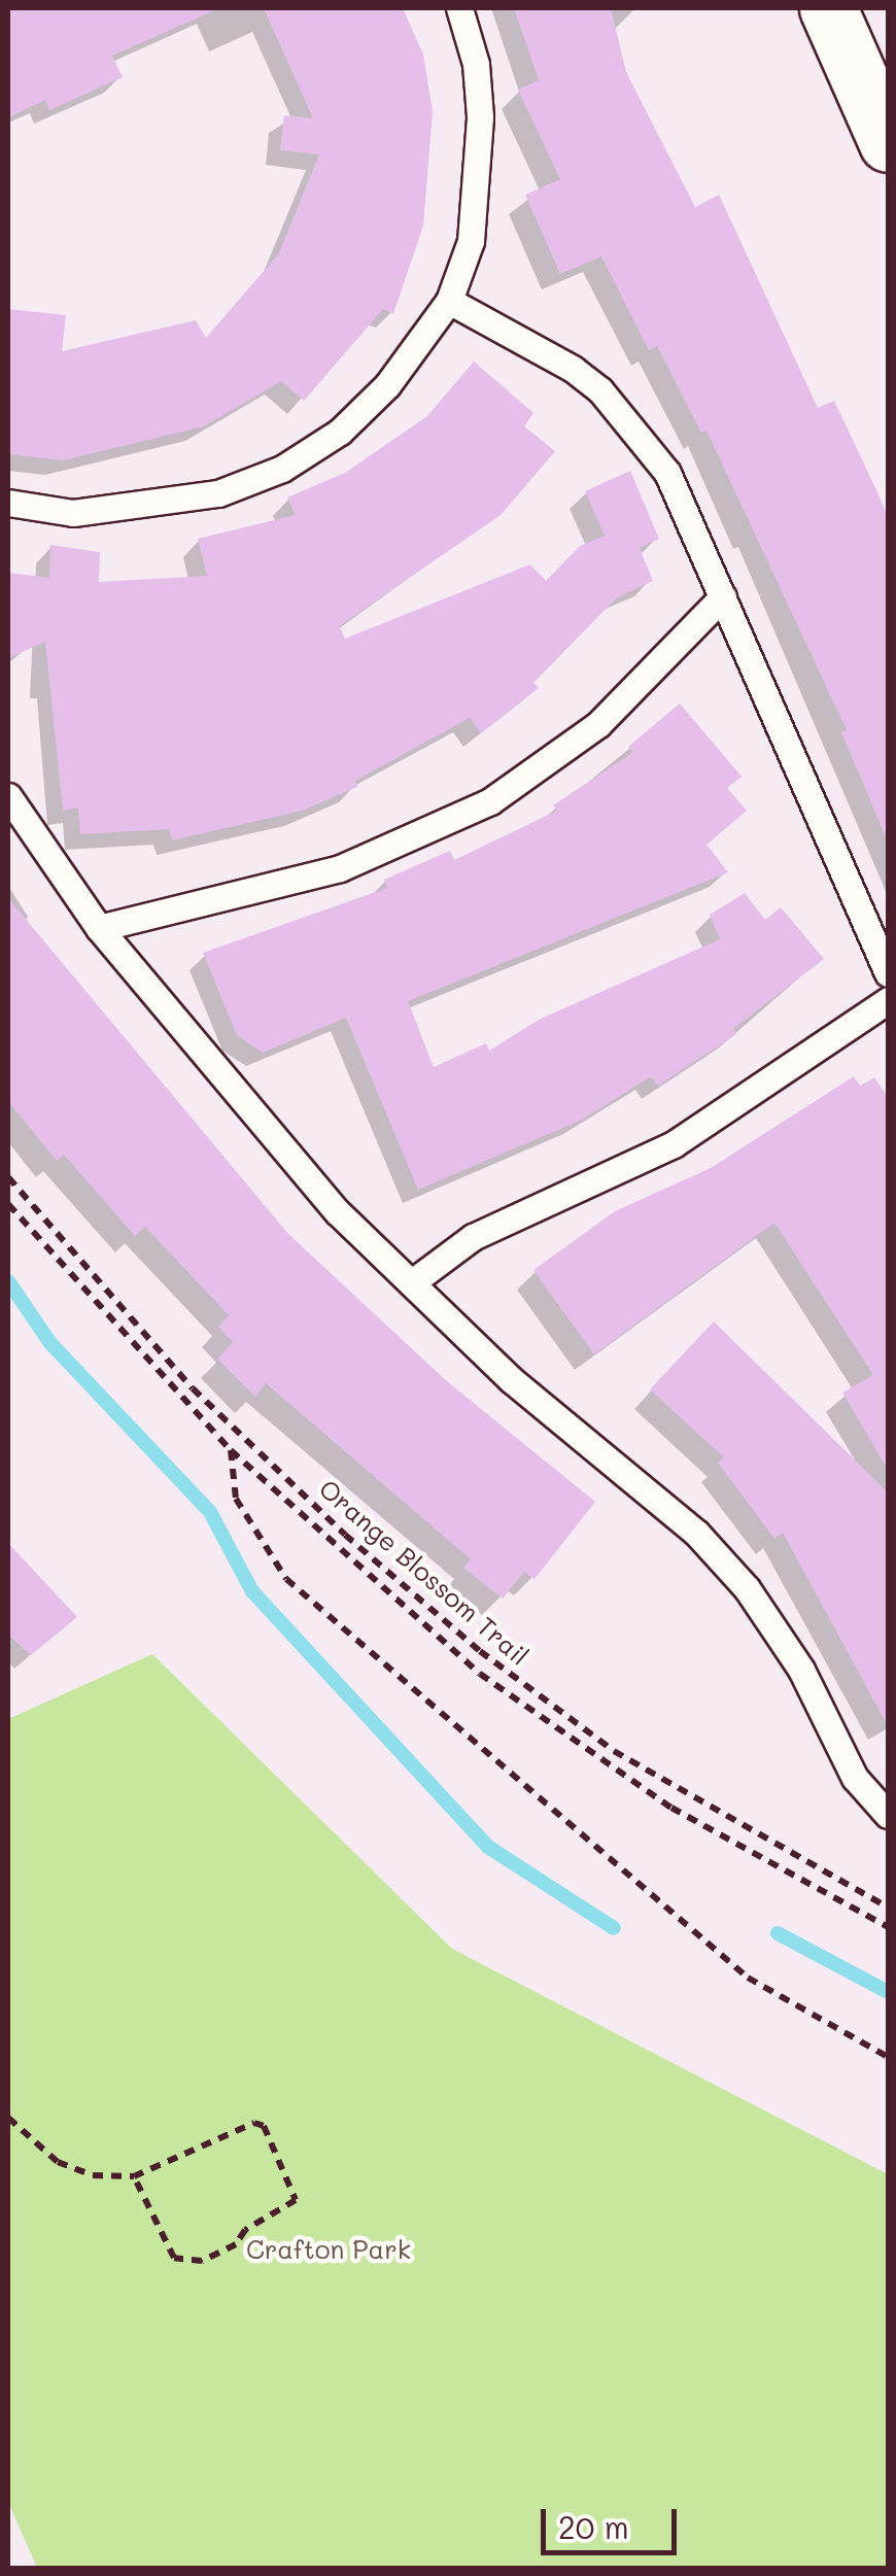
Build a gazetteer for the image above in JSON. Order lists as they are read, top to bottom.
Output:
{
  "streets": {
    "path": ["Orange Blossom Trail"]
  },
  "parks": ["Crafton Park"],
  "scale_bar": "20 m"
}
